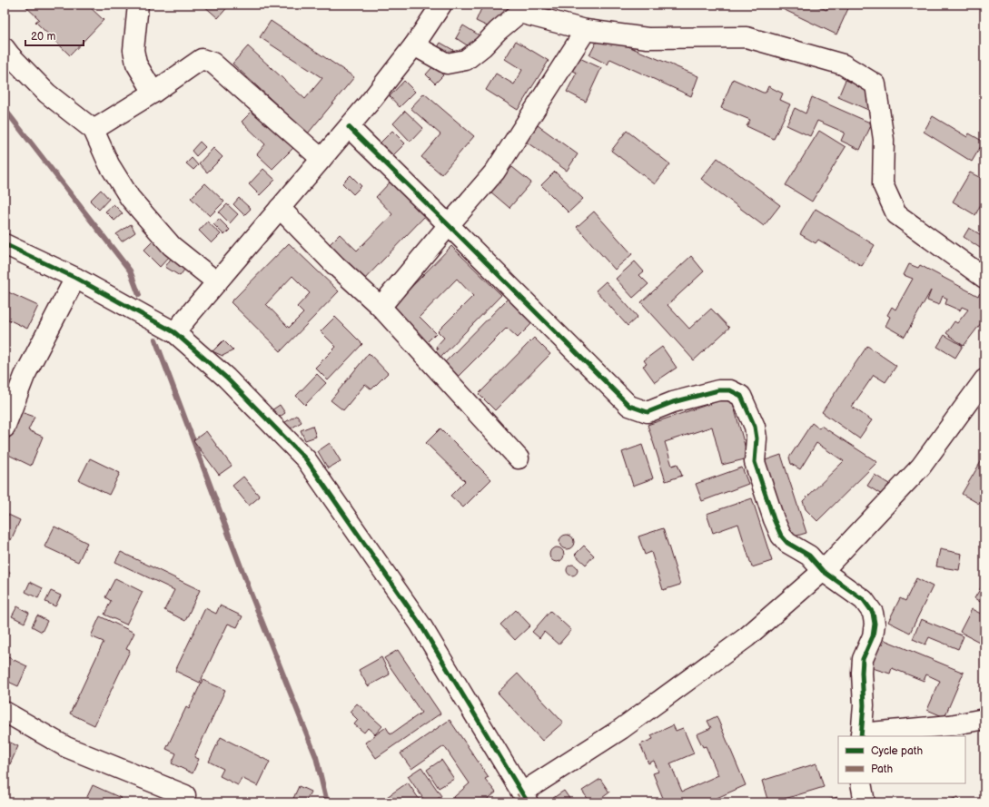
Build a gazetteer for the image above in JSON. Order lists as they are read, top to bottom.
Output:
{
  "legend": ["Cycle path", "Path"],
  "scale_bar": "20 m"
}
